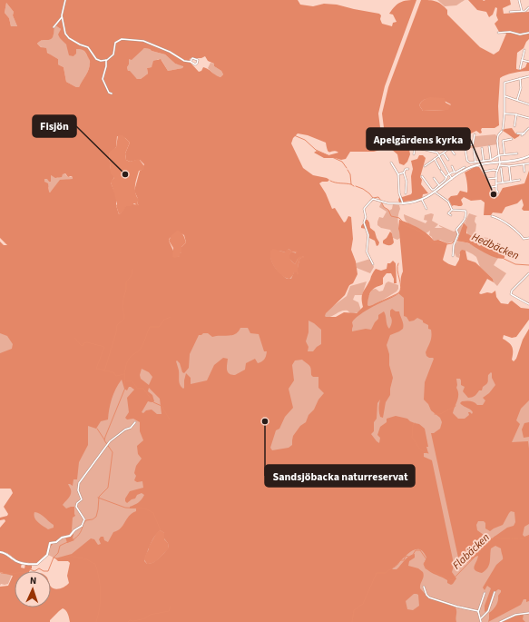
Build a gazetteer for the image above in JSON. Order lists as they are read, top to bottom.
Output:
{
  "water": ["Hedbäcken", "Flabäcken"],
  "places": ["Fisjön", "Apelgårdens kyrka", "Sandsjöbacka naturreservat"],
  "north": "top"
}
